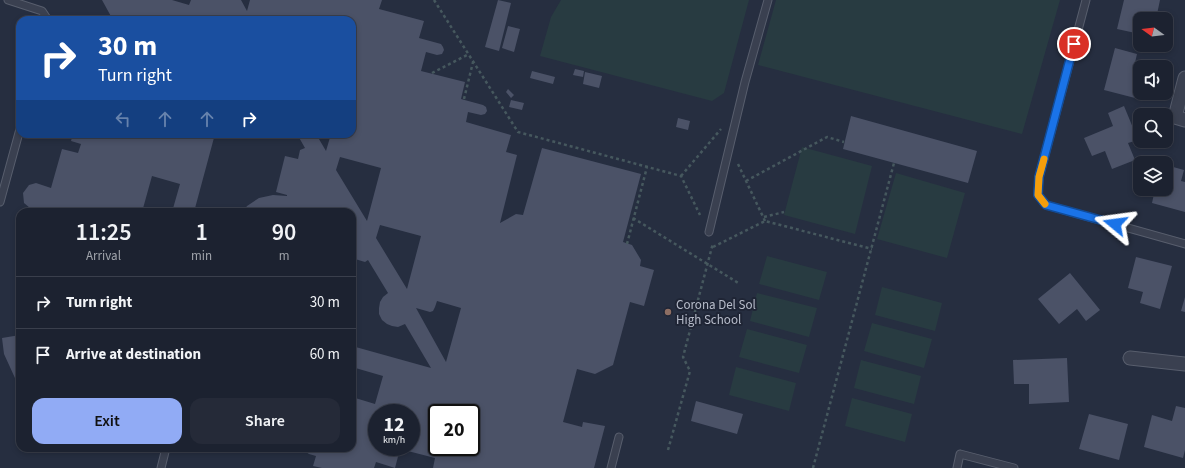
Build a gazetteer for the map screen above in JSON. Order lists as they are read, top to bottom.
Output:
{
  "places": ["Corona Del Sol High School"],
  "north": "left",
  "page": {
    "turn": ["30 m", "Turn right"],
    "eta": [
      "11:25",
      "Arrival",
      "1",
      "min",
      "90",
      "m"
    ],
    "list": [
      {
        "name": "Turn right",
        "value": "30 m"
      },
      {
        "name": "Arrive at destination",
        "value": "60 m"
      }
    ],
    "buttons": ["Exit", "Share"],
    "speed": "12 km/h",
    "limit": "20"
  }
}
